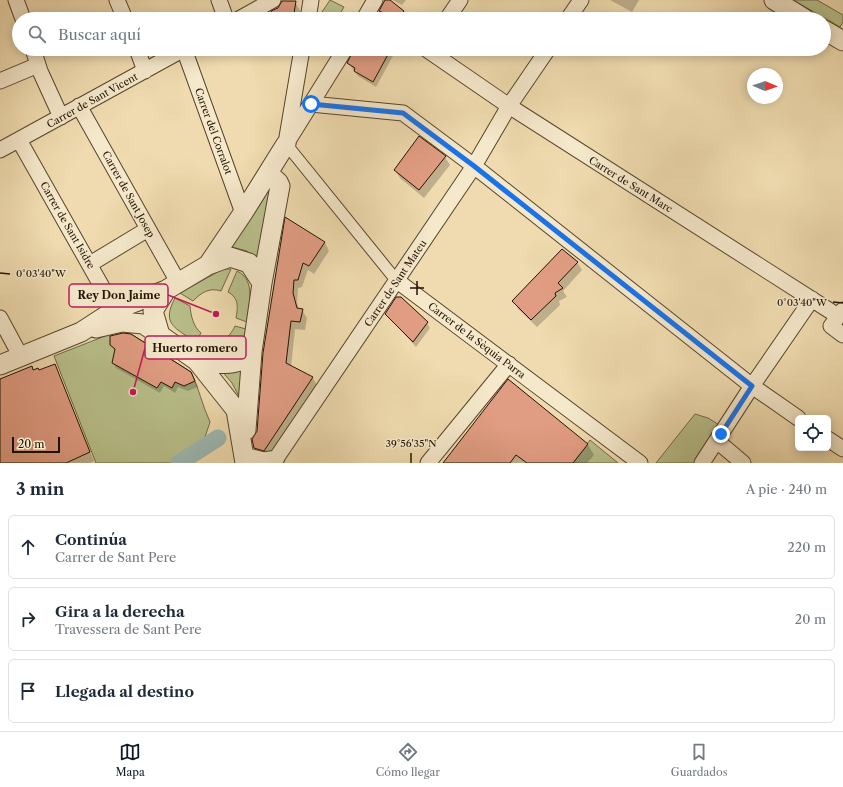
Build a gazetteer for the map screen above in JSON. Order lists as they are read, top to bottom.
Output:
{
  "streets": {
    "street": [
      "Carrer de Sant Vicent",
      "Carrer del Corralot",
      "Carrer de Sant Marc",
      "Carrer de Sant Josep",
      "Carrer de Sant Isidre",
      "Carrer de Sant Mateu",
      "Carrer de la Sèquia Parra"
    ]
  },
  "crossings": [
    ["Carrer de Sant Vicent", "Carrer de Sant Josep"],
    ["Carrer de Sant Vicent", "Carrer de Sant Isidre"],
    ["Carrer de Sant Marc", "Carrer de Sant Mateu"],
    ["Carrer de Sant Mateu", "Carrer de la Sèquia Parra"]
  ],
  "places": ["Rey Don Jaime", "Huerto romero"],
  "scale_bar": "20 m",
  "north": "right",
  "page": {
    "search": "Buscar aquí",
    "scale": "20 m",
    "heading": ["3 min", "A pie · 240 m"],
    "list": [
      ["Continúa", "Carrer de Sant Pere", "220 m"],
      ["Gira a la derecha", "Travessera de Sant Pere", "20 m"],
      "Llegada al destino"
    ],
    "nav": ["Mapa", "Cómo llegar", "Guardados"]
  },
  "coordinates": ["0°03'40\"W", "39°56'35\"N"]
}
